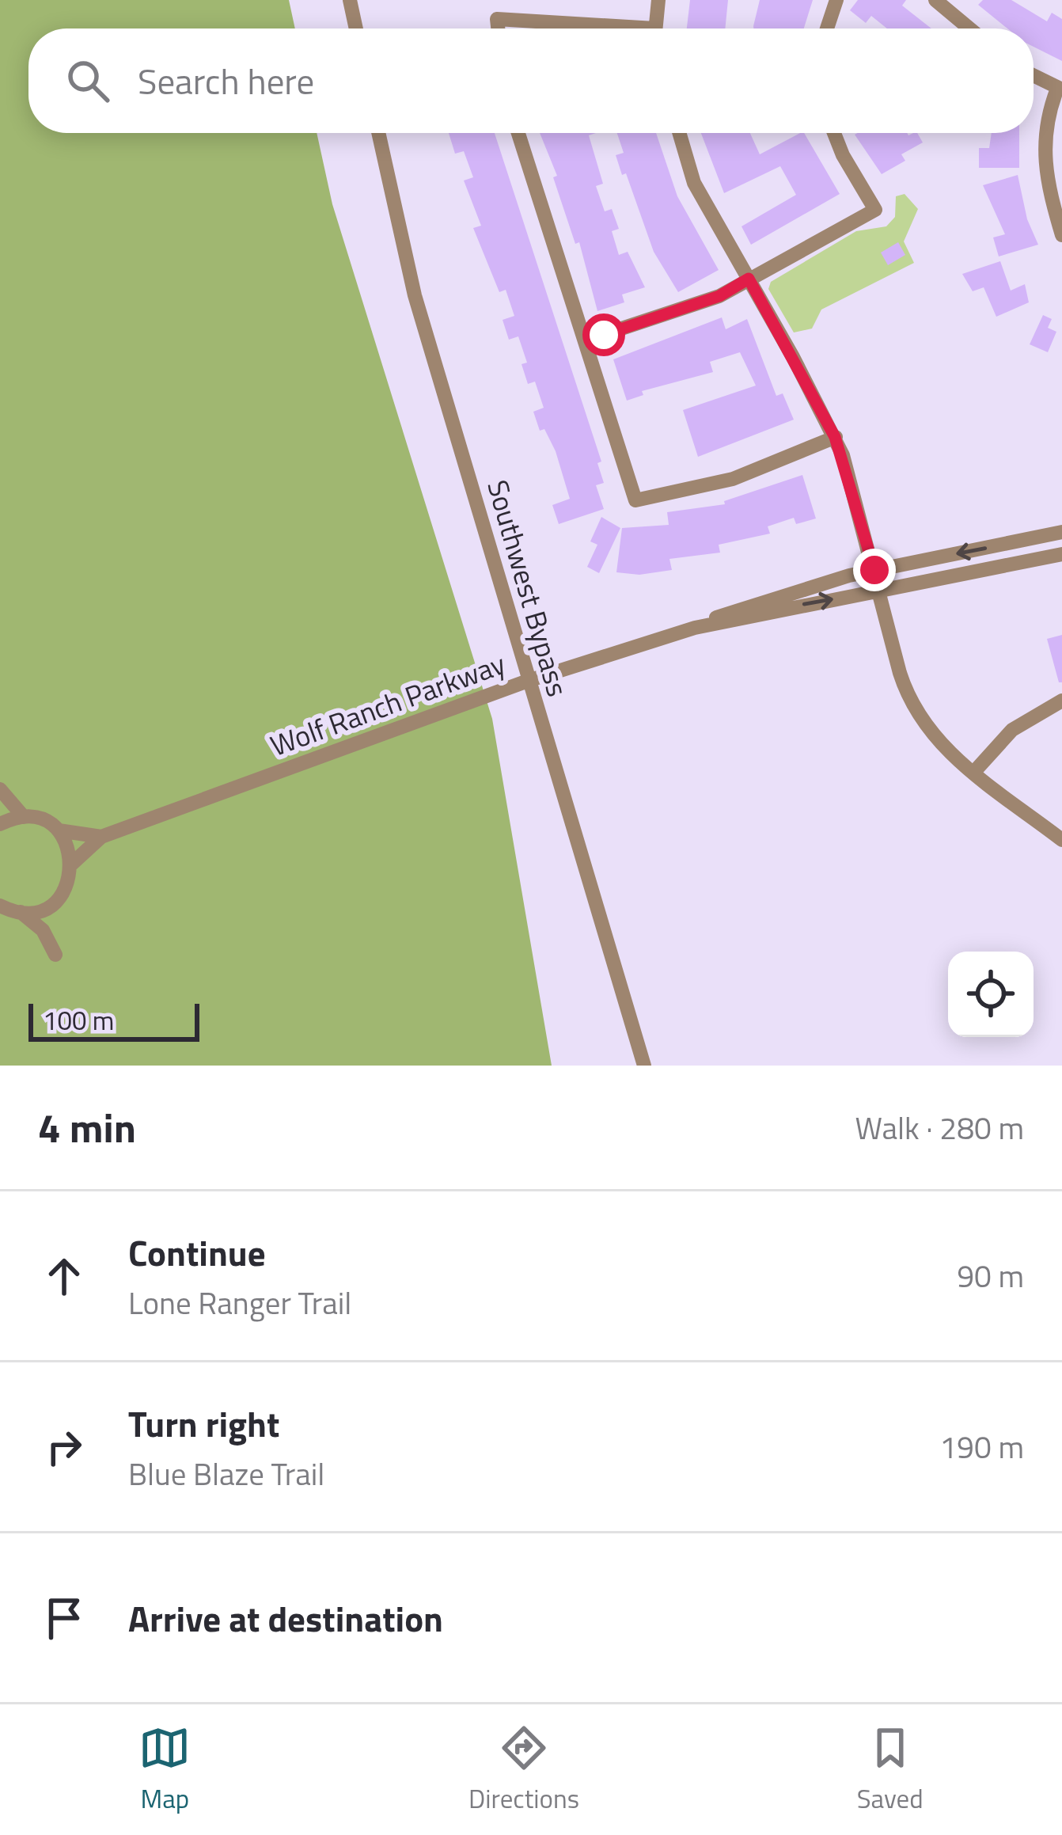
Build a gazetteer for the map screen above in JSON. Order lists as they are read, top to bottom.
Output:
{
  "streets": {
    "street": ["Southwest Bypass", "Wolf Ranch Parkway"]
  },
  "crossings": [
    ["Southwest Bypass", "Wolf Ranch Parkway"]
  ],
  "scale_bar": "100 m",
  "page": {
    "search": "Search here",
    "scale": "100 m",
    "heading": ["4 min", "Walk · 280 m"],
    "list": [
      ["Continue", "Lone Ranger Trail", "90 m"],
      ["Turn right", "Blue Blaze Trail", "190 m"],
      "Arrive at destination"
    ],
    "nav": ["Map", "Directions", "Saved"]
  }
}
